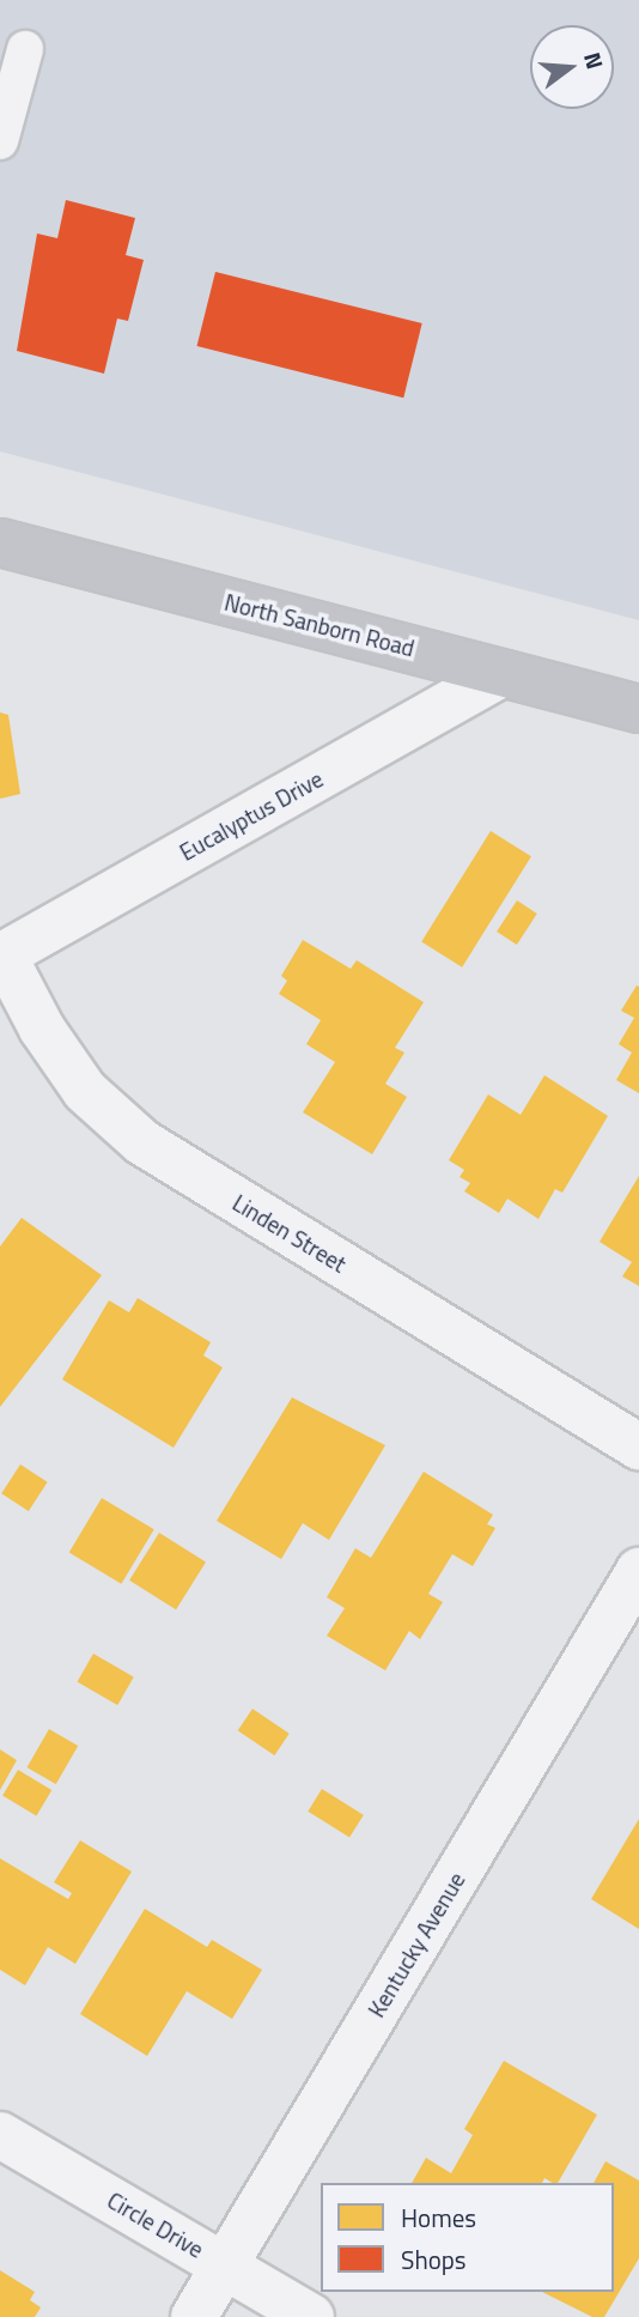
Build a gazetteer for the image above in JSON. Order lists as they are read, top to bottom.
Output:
{
  "streets": {
    "main road": ["North Sanborn Road"],
    "street": [
      "Eucalyptus Drive",
      "Linden Street",
      "Kentucky Avenue",
      "Circle Drive"
    ]
  },
  "crossings": [
    ["North Sanborn Road", "Eucalyptus Drive"],
    ["Eucalyptus Drive", "Linden Street"],
    ["Kentucky Avenue", "Circle Drive"]
  ],
  "legend": ["Homes", "Shops"],
  "north": "right"
}
